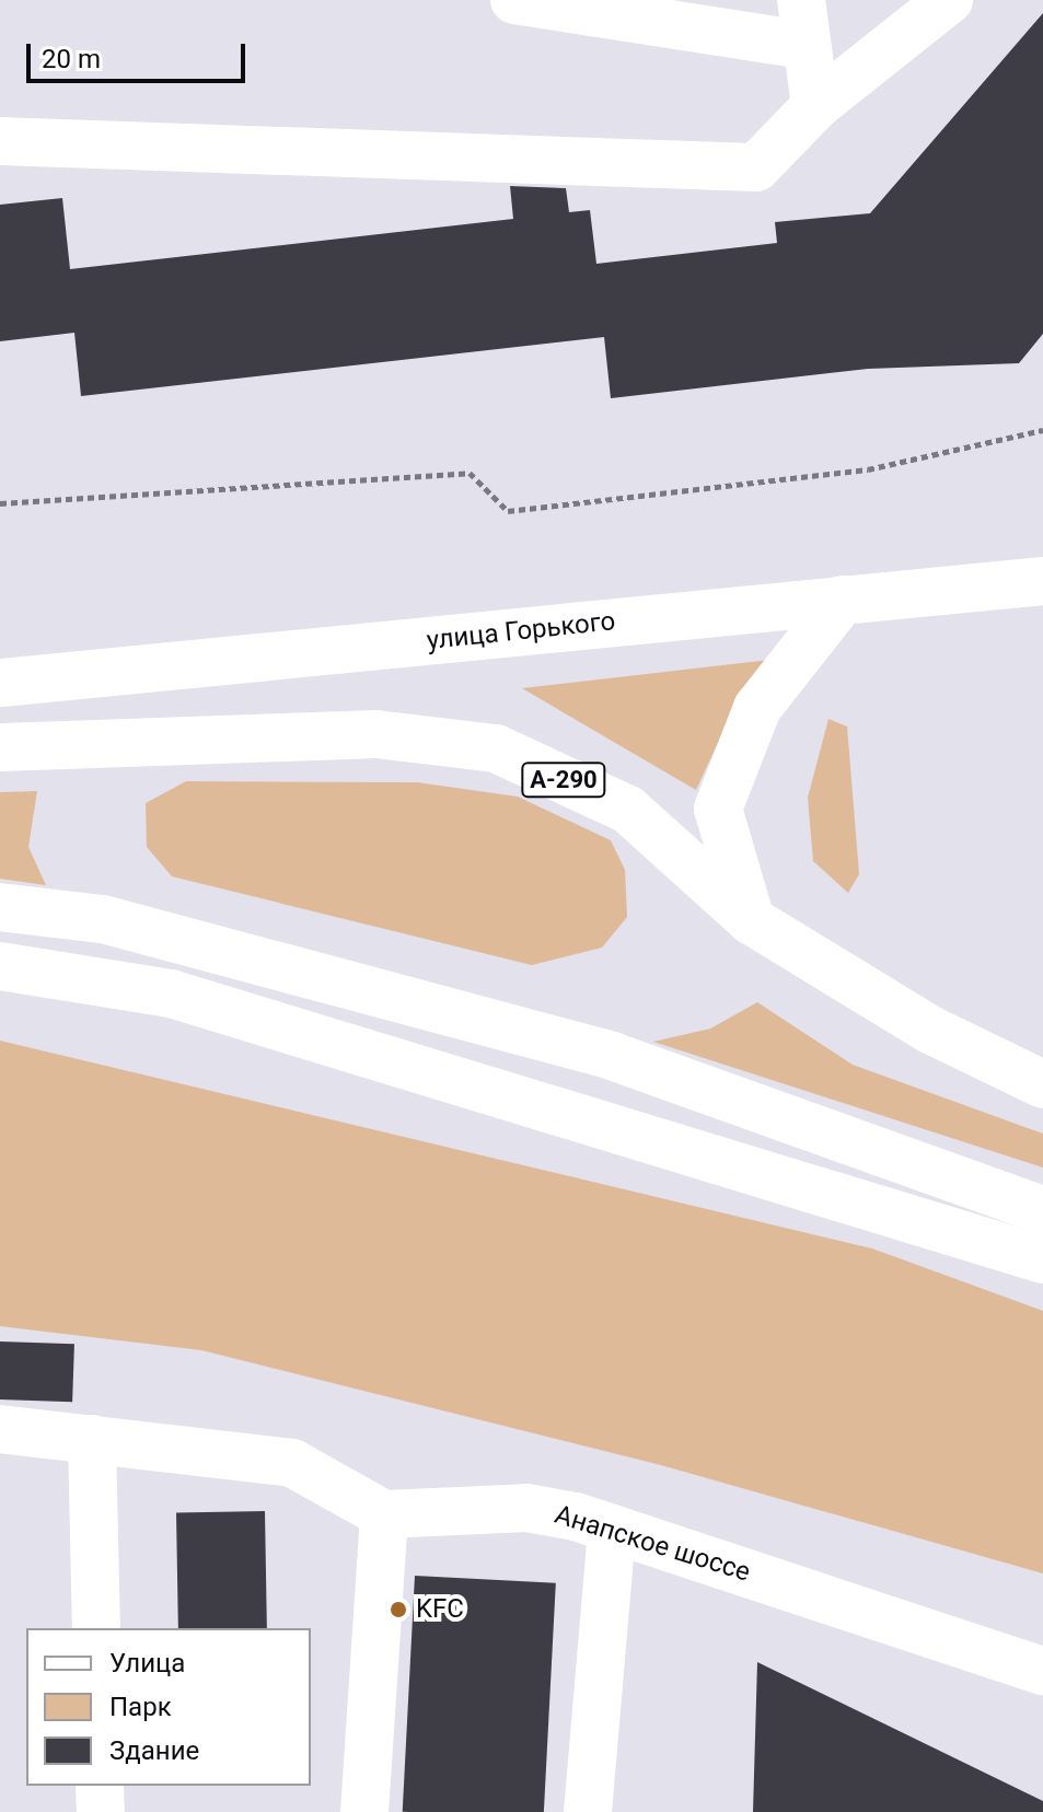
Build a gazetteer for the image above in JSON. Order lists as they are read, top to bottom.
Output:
{
  "streets": {
    "main road": ["улица Горького", "А-290", "Анапское шоссе"]
  },
  "places": ["KFC"],
  "legend": ["Улица", "Парк", "Здание"],
  "scale_bar": "20 m"
}
